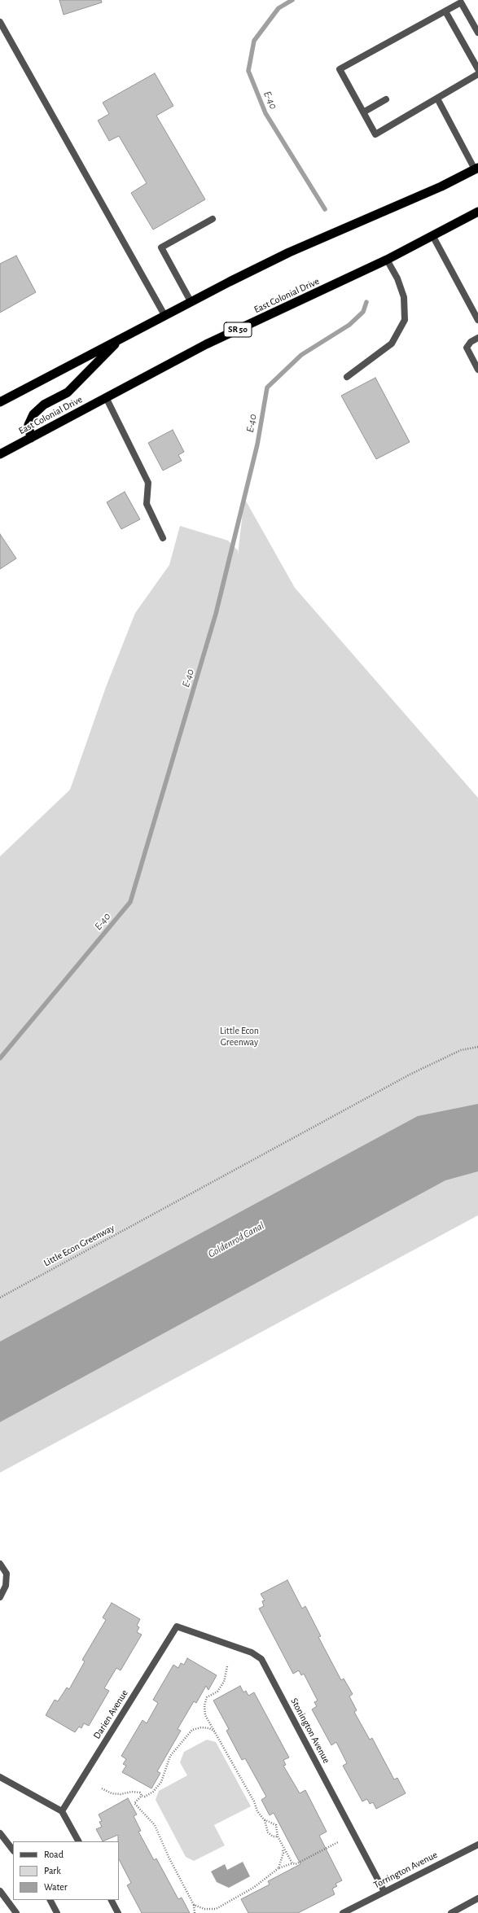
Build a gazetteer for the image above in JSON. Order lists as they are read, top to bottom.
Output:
{
  "streets": {
    "highway": ["East Colonial Drive", "SR 50"],
    "street": ["Darien Avenue", "Stonington Avenue", "Torrington Avenue"],
    "path": ["Little Econ Greenway"]
  },
  "crossings": [
    ["Darien Avenue", "Stonington Avenue"],
    ["Stonington Avenue", "Torrington Avenue"]
  ],
  "water": ["E-40", "Goldenrod Canal"],
  "parks": ["Little Econ Greenway"],
  "legend": ["Road", "Park", "Water"]
}
